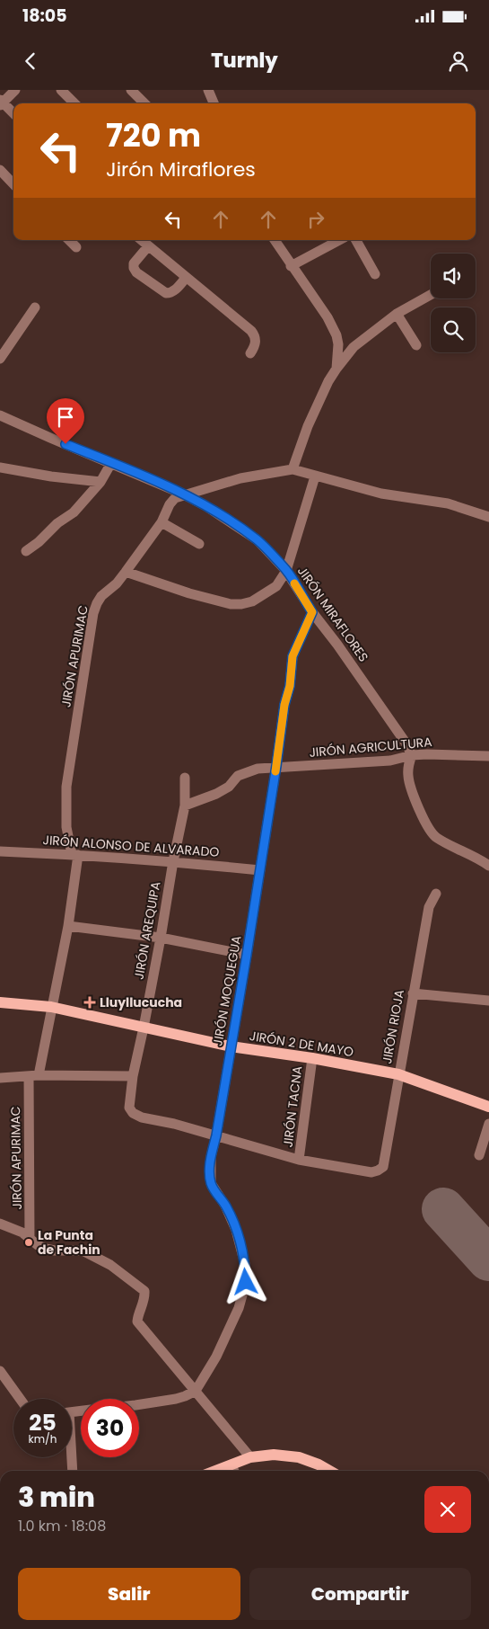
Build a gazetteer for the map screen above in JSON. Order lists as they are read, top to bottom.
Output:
{
  "streets": {
    "main road": ["JIRÓN 2 DE MAYO"],
    "street": [
      "JIRÓN MIRAFLORES",
      "JIRÓN APURIMAC",
      "JIRÓN AGRICULTURA",
      "JIRÓN ALONSO DE ALVARADO",
      "JIRÓN AREQUIPA",
      "JIRÓN MOQUEGUA",
      "JIRÓN RIOJA",
      "JIRÓN TACNA"
    ]
  },
  "crossings": [
    ["JIRÓN MIRAFLORES", "JIRÓN APURIMAC"],
    ["JIRÓN MIRAFLORES", "JIRÓN AGRICULTURA"],
    ["JIRÓN MIRAFLORES", "JIRÓN MOQUEGUA"],
    ["JIRÓN APURIMAC", "JIRÓN ALONSO DE ALVARADO"],
    ["JIRÓN APURIMAC", "JIRÓN 2 DE MAYO"],
    ["JIRÓN AGRICULTURA", "JIRÓN AREQUIPA"],
    ["JIRÓN AGRICULTURA", "JIRÓN MOQUEGUA"],
    ["JIRÓN ALONSO DE ALVARADO", "JIRÓN AREQUIPA"],
    ["JIRÓN ALONSO DE ALVARADO", "JIRÓN MOQUEGUA"],
    ["JIRÓN AREQUIPA", "JIRÓN MOQUEGUA"],
    ["JIRÓN AREQUIPA", "JIRÓN 2 DE MAYO"],
    ["JIRÓN MOQUEGUA", "JIRÓN 2 DE MAYO"],
    ["JIRÓN RIOJA", "JIRÓN 2 DE MAYO"],
    ["JIRÓN RIOJA", "JIRÓN TACNA"],
    ["JIRÓN 2 DE MAYO", "JIRÓN TACNA"]
  ],
  "places": {
    "health": ["Lluyllucucha"],
    "other": ["La Punta de Fachin"]
  },
  "page": {
    "status": "18:05",
    "header": "Turnly",
    "turn": ["720 m", "Jirón Miraflores"],
    "speed": "25 km/h",
    "limit": "30",
    "heading": ["3 min", "1.0 km · 18:08"],
    "buttons": ["Salir", "Compartir"]
  }
}
